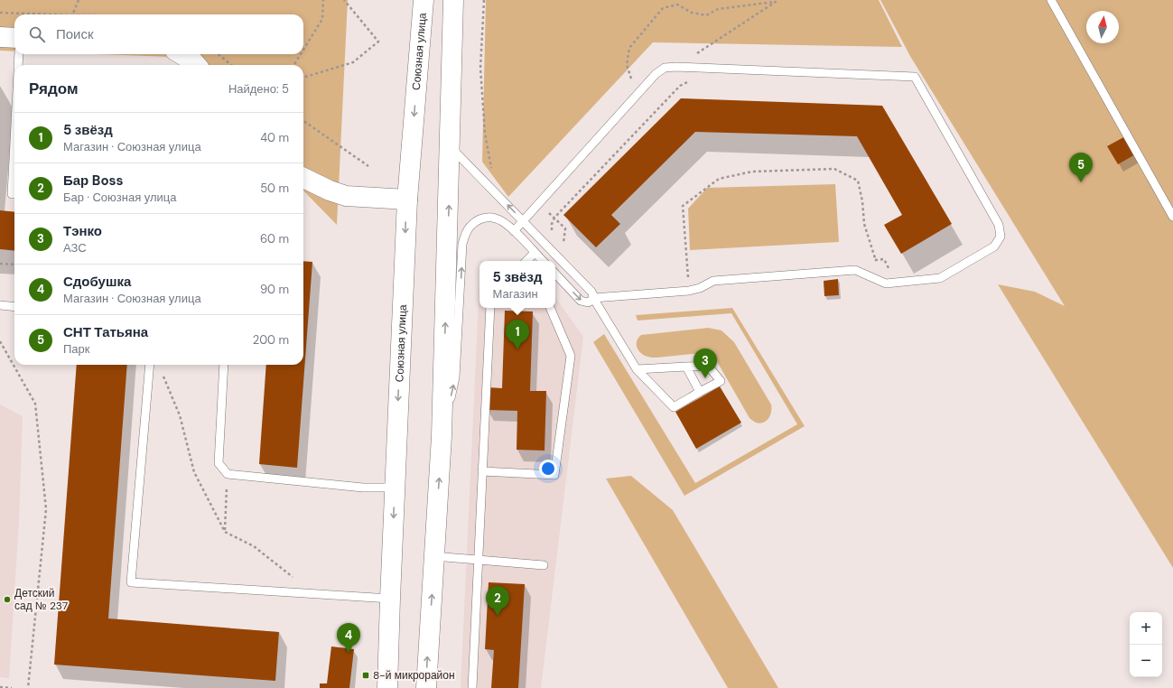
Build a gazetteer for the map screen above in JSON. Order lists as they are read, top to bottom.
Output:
{
  "streets": {
    "main road": ["Союзная улица"]
  },
  "places": {
    "other": ["Детский сад № 237"],
    "transit": ["8-й микрорайон"]
  },
  "north": "top",
  "page": {
    "search": "Поиск",
    "heading": ["Рядом", "Найдено: 5"],
    "list": [
      {
        "mark": "1",
        "name": "5 звёзд",
        "note": "Магазин · Союзная улица",
        "value": "40 m"
      },
      {
        "mark": "2",
        "name": "Бар Boss",
        "note": "Бар · Союзная улица",
        "value": "50 m"
      },
      {
        "mark": "3",
        "name": "Тэнко",
        "note": "АЗС",
        "value": "60 m"
      },
      {
        "mark": "4",
        "name": "Сдобушка",
        "note": "Магазин · Союзная улица",
        "value": "90 m"
      },
      {
        "mark": "5",
        "name": "СНТ Татьяна",
        "note": "Парк",
        "value": "200 m"
      }
    ],
    "pins": [
      "5",
      "1",
      "3",
      "2",
      "4"
    ],
    "popup": ["5 звёзд", "Магазин"],
    "map_buttons": ["+", "−"]
  }
}
